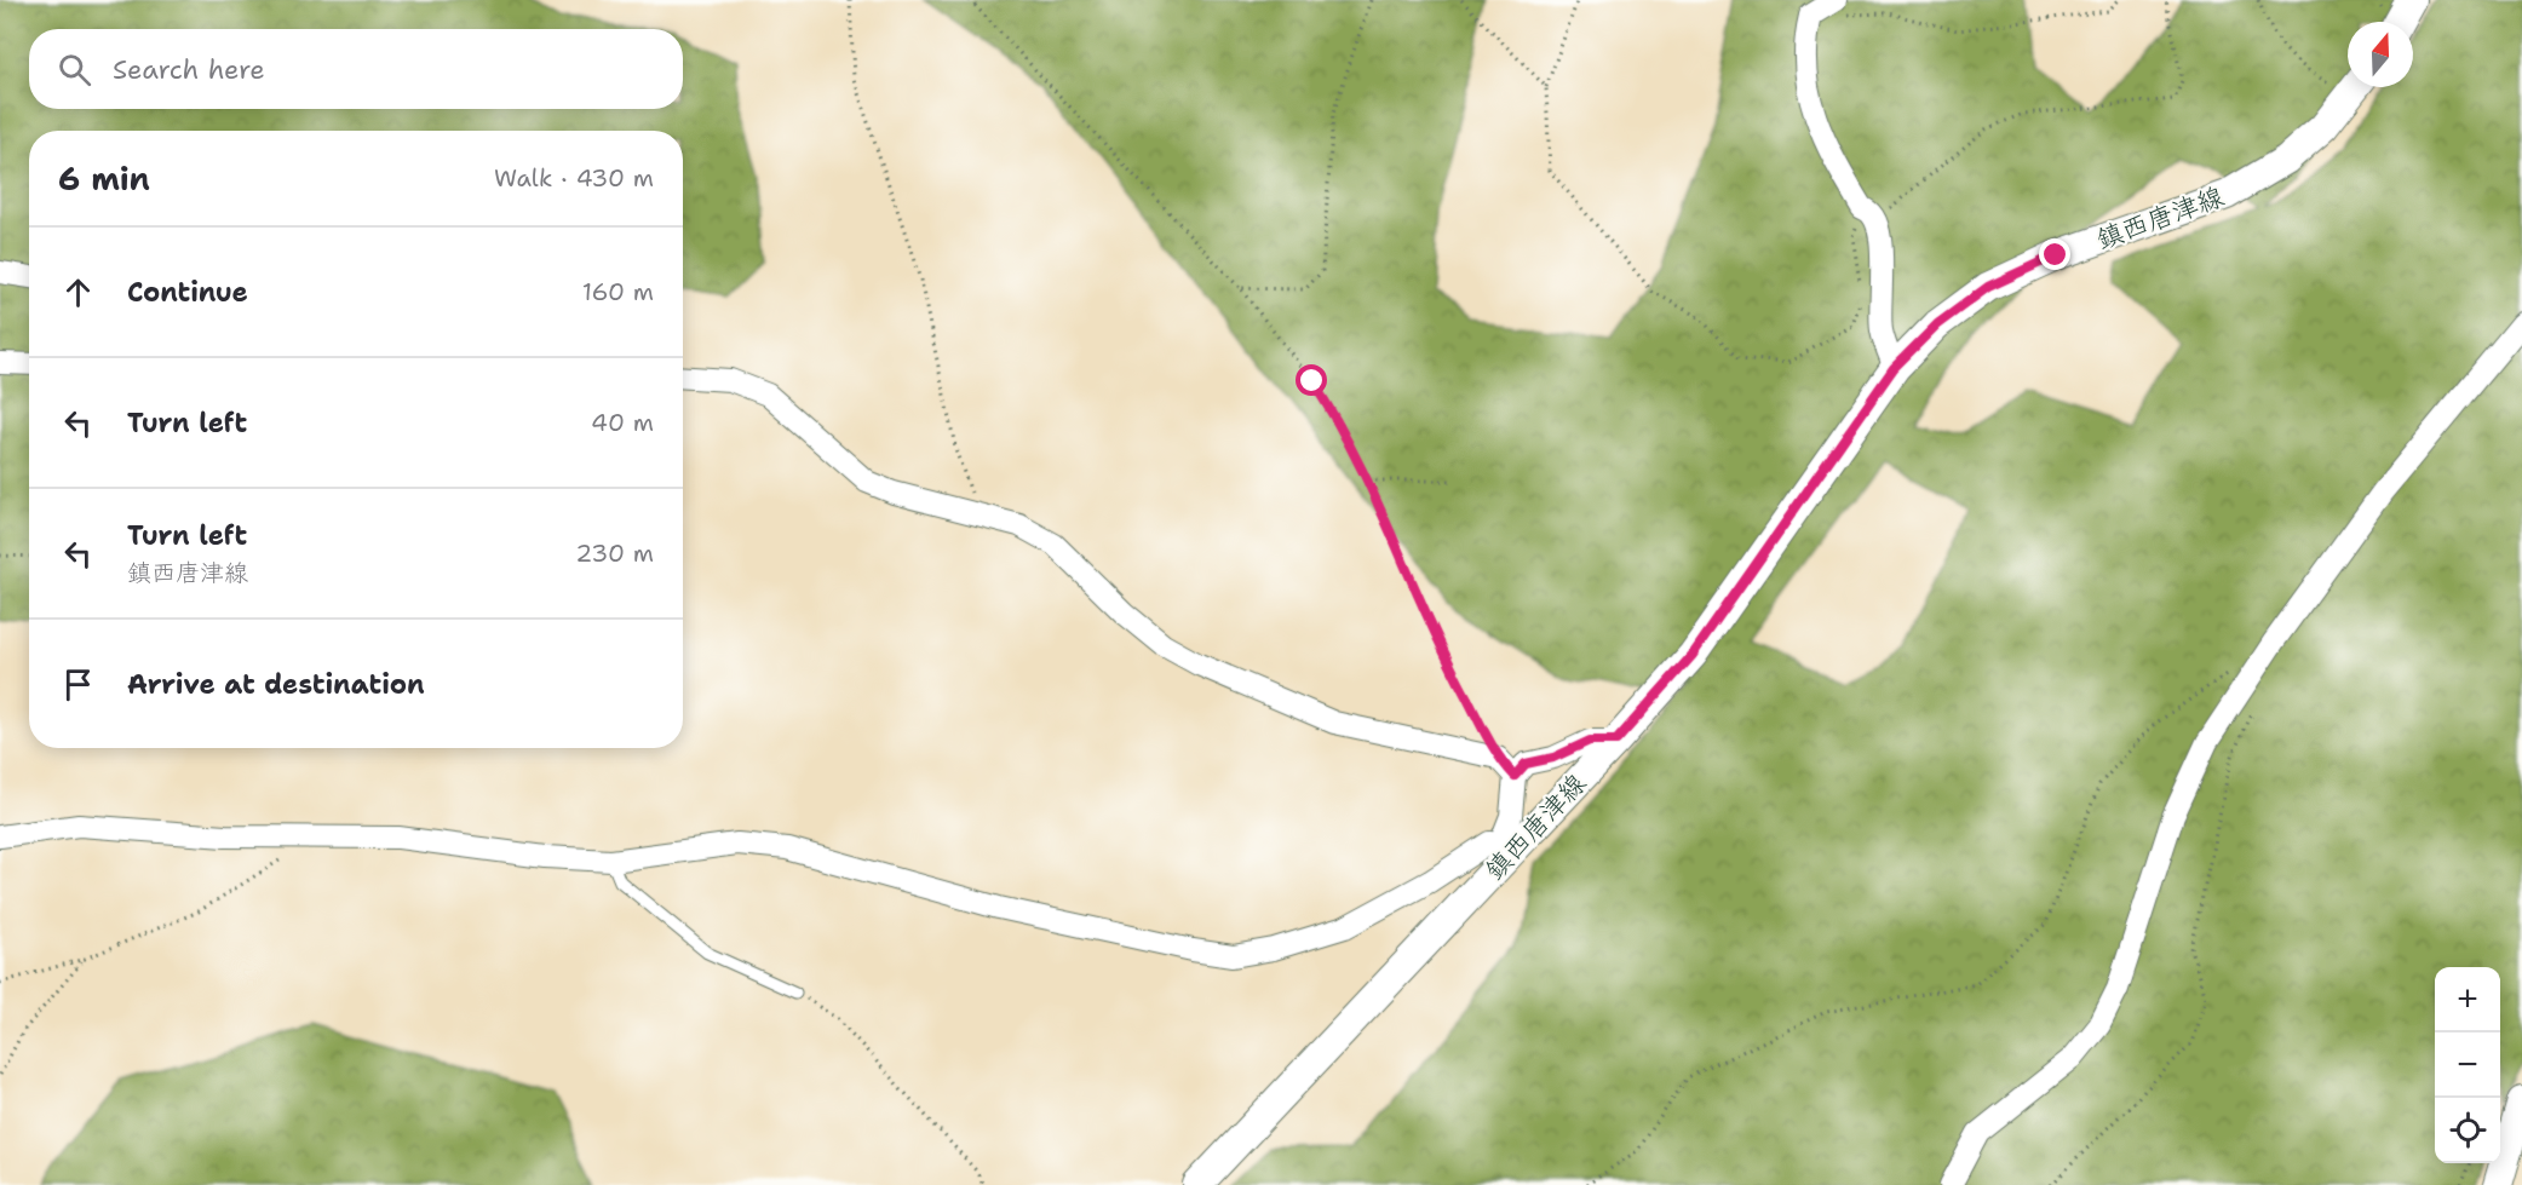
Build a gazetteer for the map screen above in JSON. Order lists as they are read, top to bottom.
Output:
{
  "streets": {
    "main road": ["鎮西唐津線"]
  },
  "north": "top",
  "page": {
    "search": "Search here",
    "heading": ["6 min", "Walk · 430 m"],
    "list": [
      ["Continue", "160 m"],
      ["Turn left", "40 m"],
      ["Turn left", "鎮西唐津線", "230 m"],
      "Arrive at destination"
    ],
    "map_buttons": ["+", "−"]
  }
}
